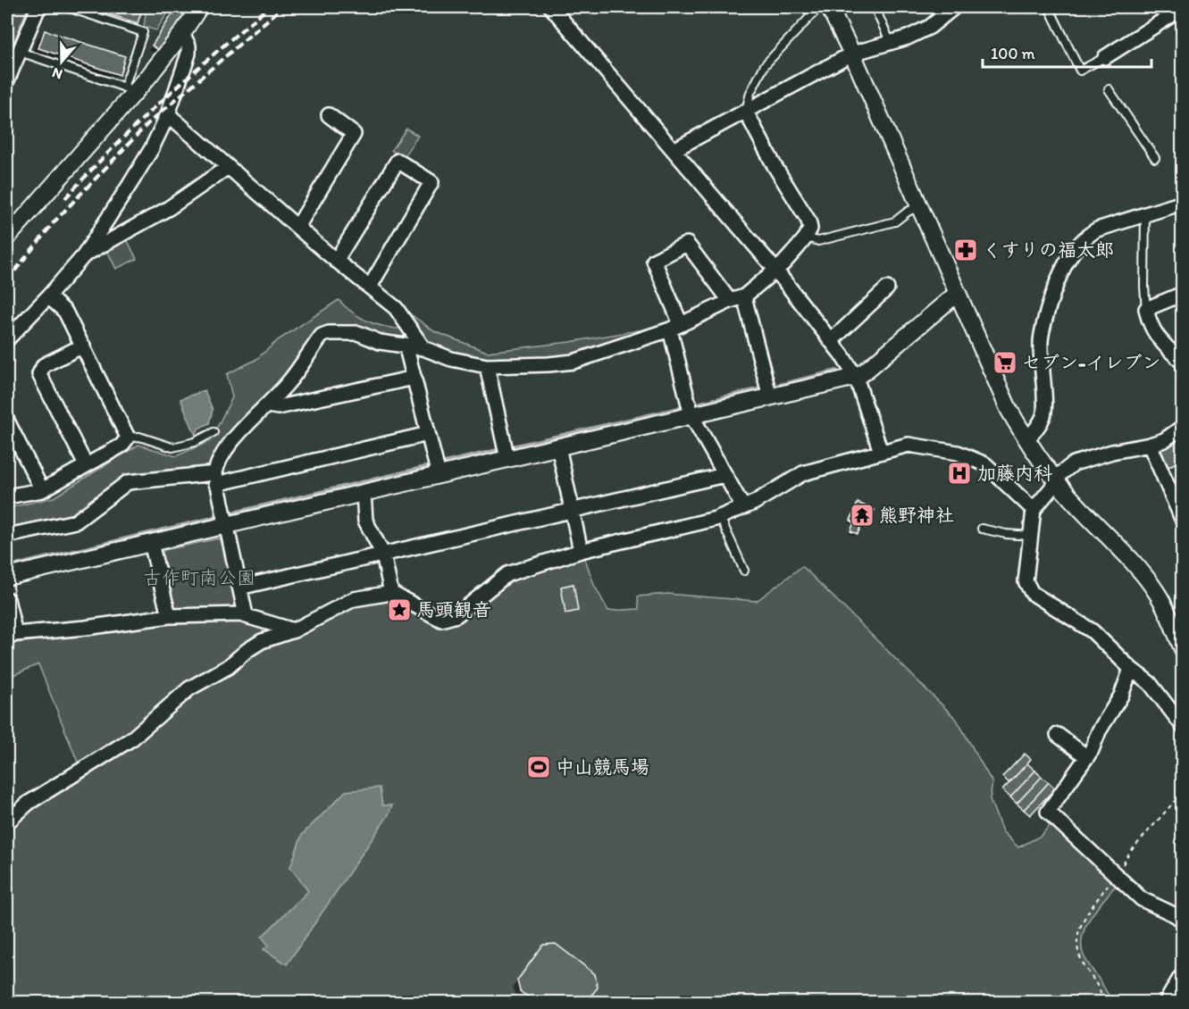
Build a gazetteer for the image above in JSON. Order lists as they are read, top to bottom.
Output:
{
  "parks": ["古作町南公園"],
  "places": {
    "pharmacy": ["くすりの福太郎"],
    "supermarket": ["セブン-イレブン"],
    "hospital": ["加藤内科"],
    "temple": ["熊野神社"],
    "place": ["馬頭観音"],
    "sports": ["中山競馬場"]
  },
  "scale_bar": "100 m",
  "north": "bottom"
}
